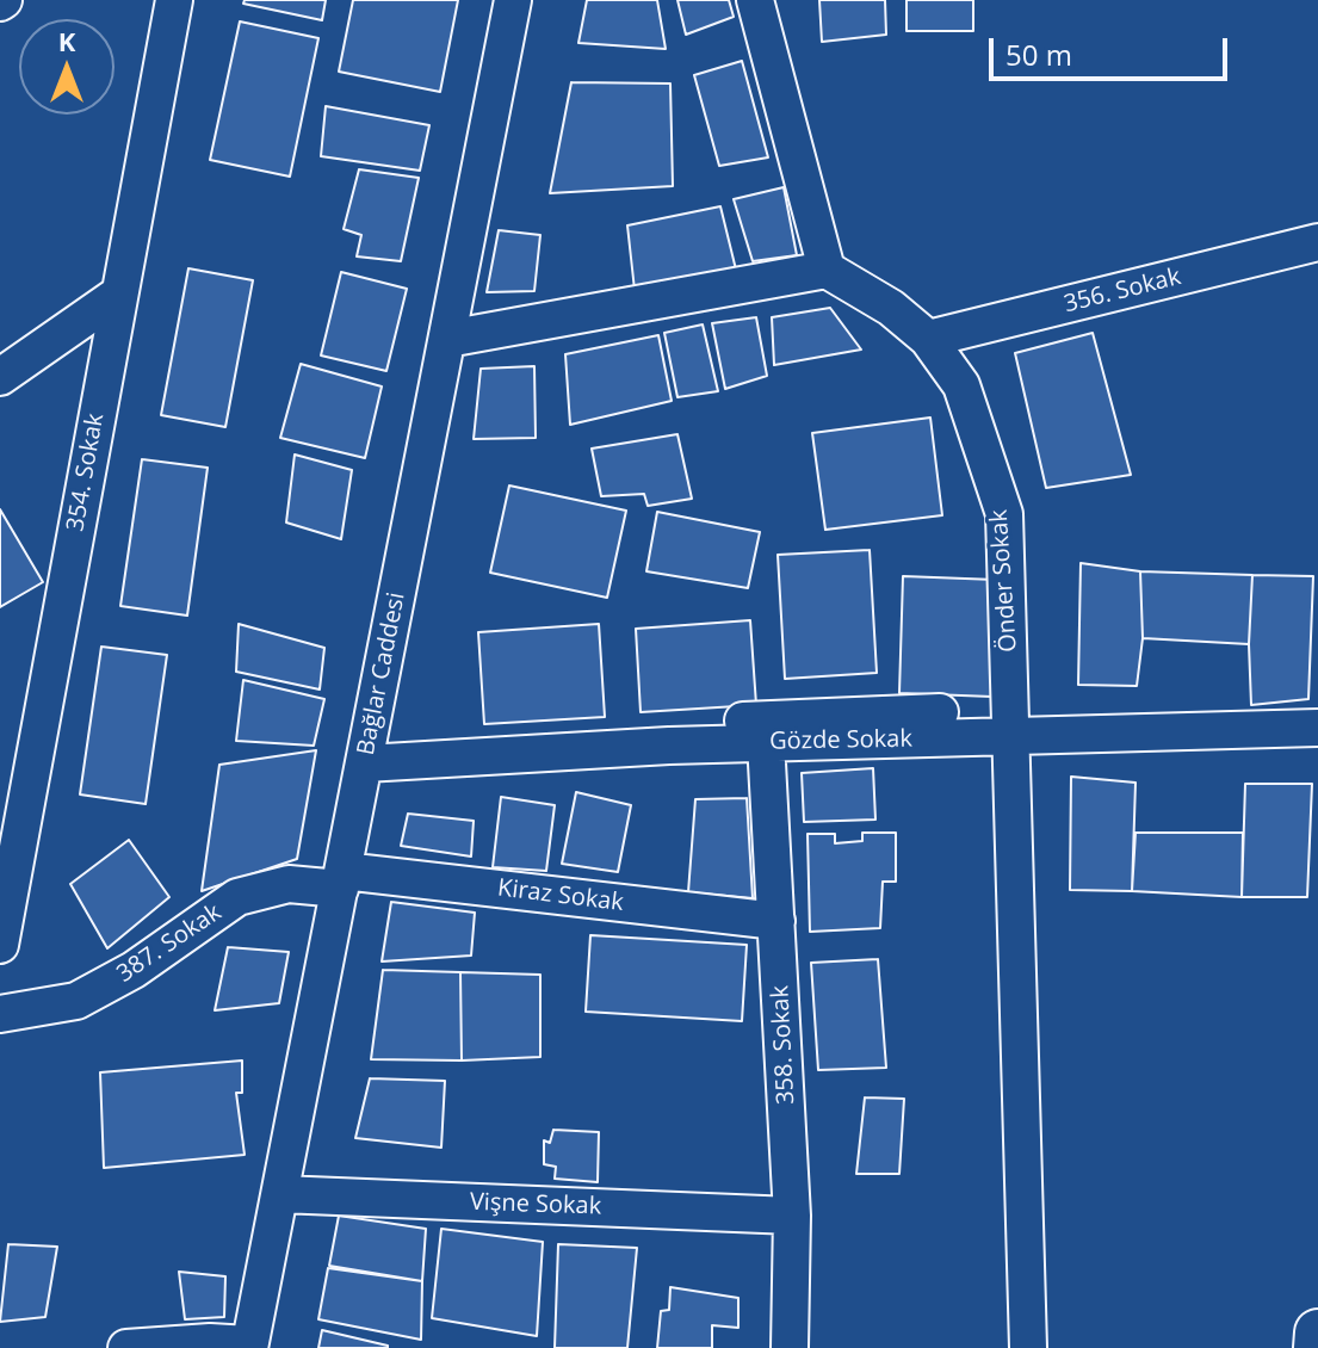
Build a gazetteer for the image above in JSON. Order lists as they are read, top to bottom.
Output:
{
  "streets": {
    "street": [
      "356. Sokak",
      "354. Sokak",
      "Önder Sokak",
      "Bağlar Caddesi",
      "Gözde Sokak",
      "Kiraz Sokak",
      "387. Sokak",
      "358. Sokak",
      "Vişne Sokak"
    ]
  },
  "crossings": [
    ["356. Sokak", "Önder Sokak"],
    ["Önder Sokak", "Gözde Sokak"],
    ["Bağlar Caddesi", "Gözde Sokak"],
    ["Bağlar Caddesi", "Kiraz Sokak"],
    ["Bağlar Caddesi", "387. Sokak"],
    ["Bağlar Caddesi", "Vişne Sokak"],
    ["Gözde Sokak", "358. Sokak"],
    ["Kiraz Sokak", "387. Sokak"],
    ["Kiraz Sokak", "358. Sokak"],
    ["358. Sokak", "Vişne Sokak"]
  ],
  "scale_bar": "50 m",
  "north": "top"
}
